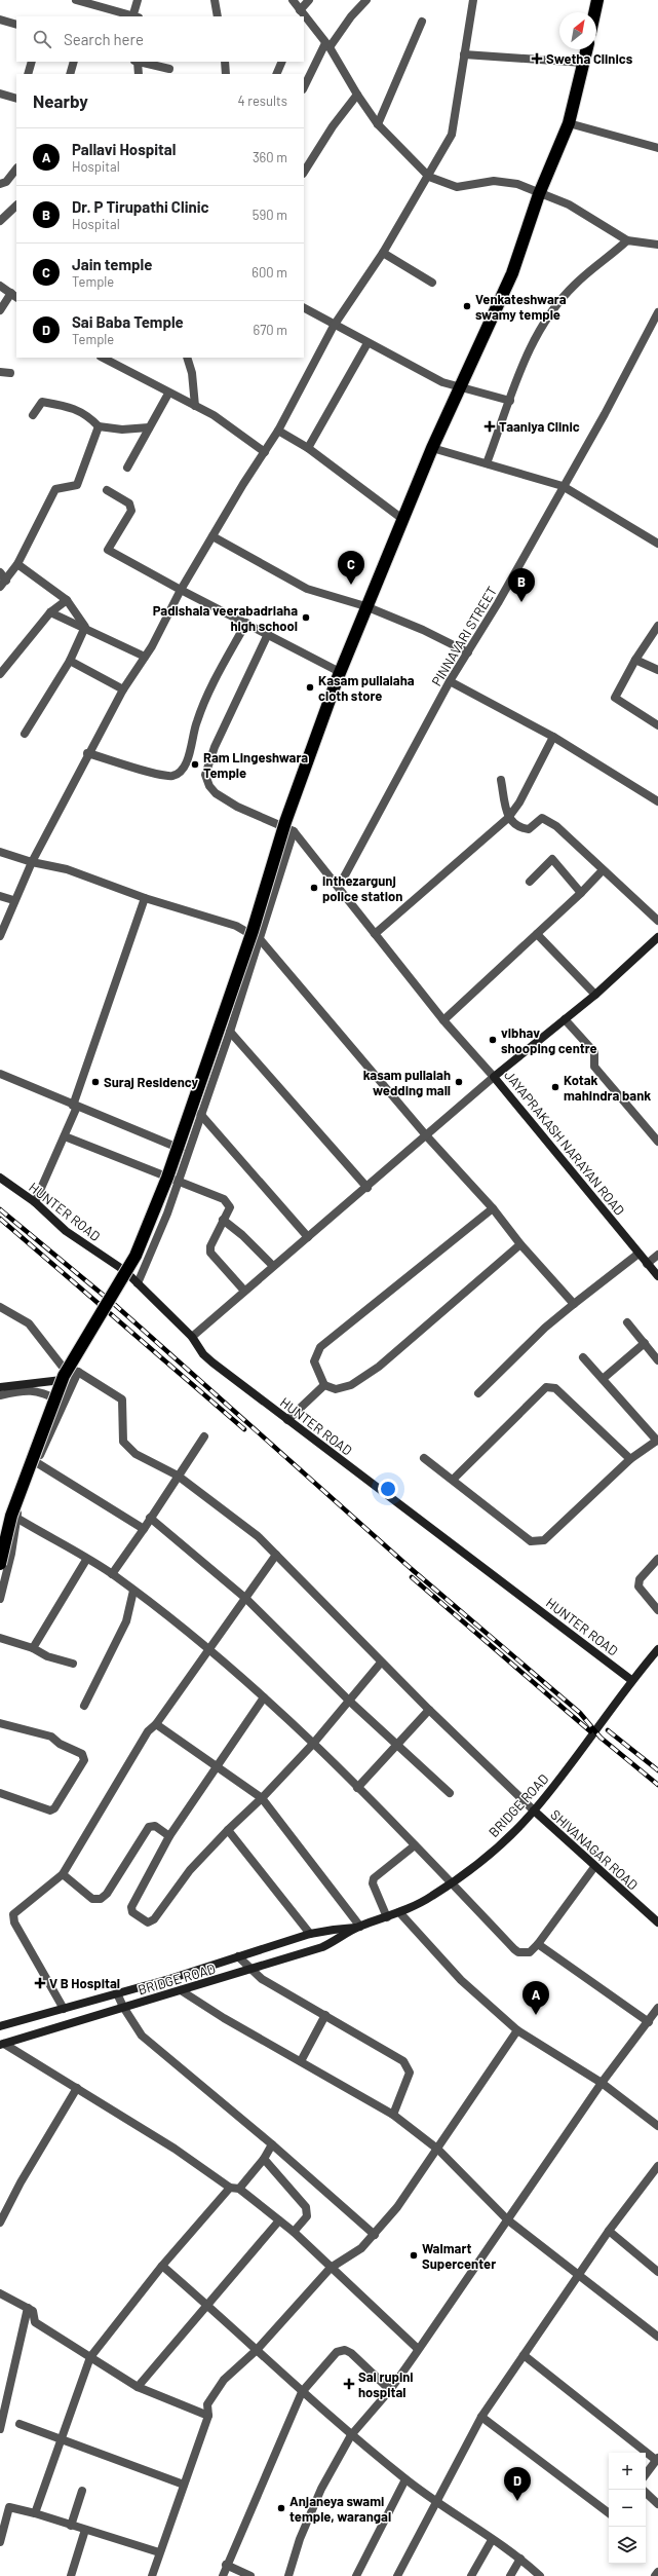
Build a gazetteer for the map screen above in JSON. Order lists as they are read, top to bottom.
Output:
{
  "streets": {
    "street": [
      "PINNAVARI STREET",
      "JAYAPRAKASH NARAYAN ROAD",
      "HUNTER ROAD",
      "BRIDGE ROAD",
      "SHIVANAGAR ROAD"
    ]
  },
  "crossings": [
    ["HUNTER ROAD", "BRIDGE ROAD"],
    ["BRIDGE ROAD", "SHIVANAGAR ROAD"]
  ],
  "places": {
    "health": [
      "Swetha Clinics",
      "Taaniya Clinic",
      "V B Hospital",
      "Sai rupini hospital"
    ],
    "other": [
      "Venkateshwara swamy temple",
      "Padishala veerabadriaha high school",
      "Kasam pullaiaha cloth store",
      "Ram Lingeshwara Temple",
      "inthezargunj police station",
      "vibhav shooping centre",
      "Suraj Residency",
      "kasam pullaiah wedding mall",
      "Kotak mahindra bank",
      "Walmart Supercenter",
      "Anjaneya swami temple, warangal"
    ]
  },
  "north": "top right",
  "page": {
    "search": "Search here",
    "heading": ["Nearby", "4 results"],
    "list": [
      {
        "mark": "A",
        "name": "Pallavi Hospital",
        "note": "Hospital",
        "value": "360 m"
      },
      {
        "mark": "B",
        "name": "Dr. P Tirupathi Clinic",
        "note": "Hospital",
        "value": "590 m"
      },
      {
        "mark": "C",
        "name": "Jain temple",
        "note": "Temple",
        "value": "600 m"
      },
      {
        "mark": "D",
        "name": "Sai Baba Temple",
        "note": "Temple",
        "value": "670 m"
      }
    ],
    "pins": [
      "C",
      "B",
      "A",
      "D"
    ],
    "map_buttons": ["+", "−"]
  }
}
